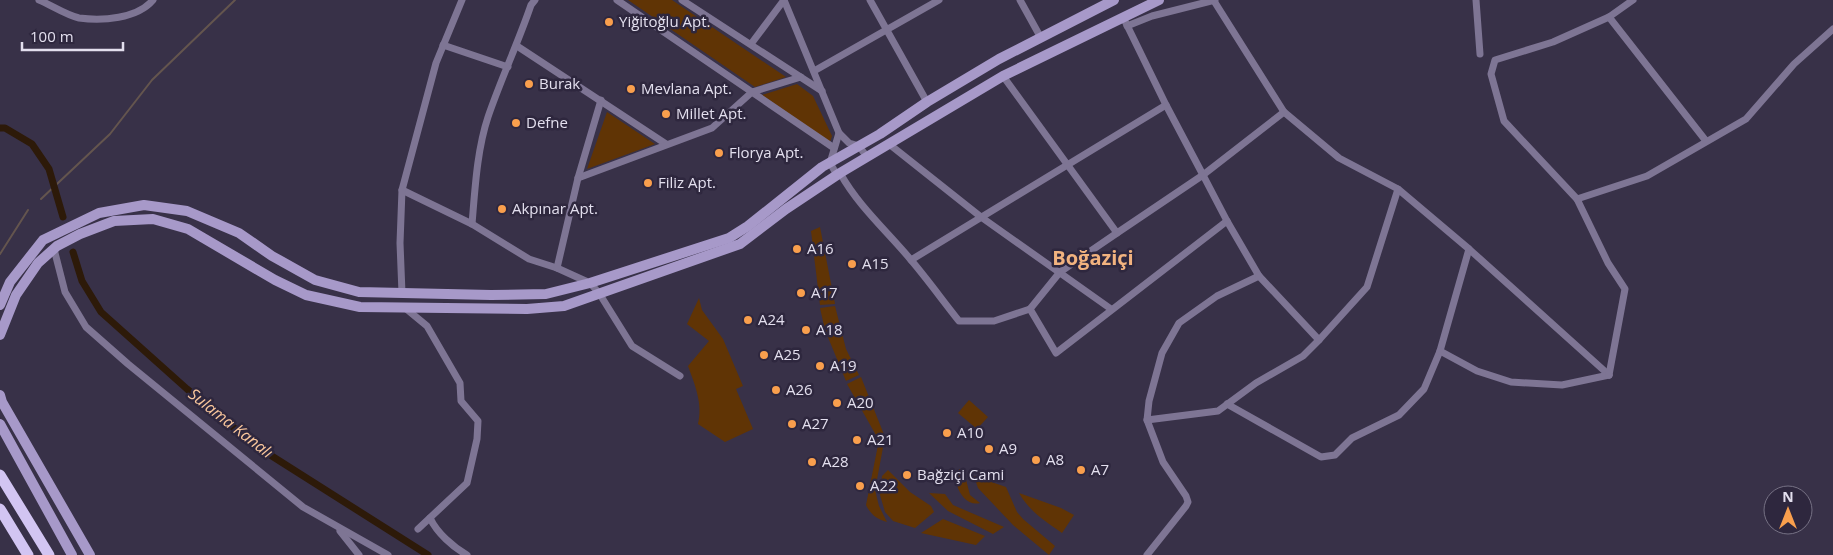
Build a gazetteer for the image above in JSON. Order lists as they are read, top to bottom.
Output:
{
  "districts": ["Boğaziçi"],
  "water": ["Sulama Kanalı"],
  "places": [
    "Yiğitoğlu Apt.",
    "Burak",
    "Mevlana Apt.",
    "Millet Apt.",
    "Defne",
    "Florya Apt.",
    "Filiz Apt.",
    "Akpınar Apt.",
    "A16",
    "A15",
    "A17",
    "A24",
    "A18",
    "A25",
    "A19",
    "A26",
    "A20",
    "A27",
    "A10",
    "A21",
    "A9",
    "A8",
    "A28",
    "A7",
    "Bağziçi Cami",
    "A22"
  ],
  "scale_bar": "100 m",
  "north": "top"
}
